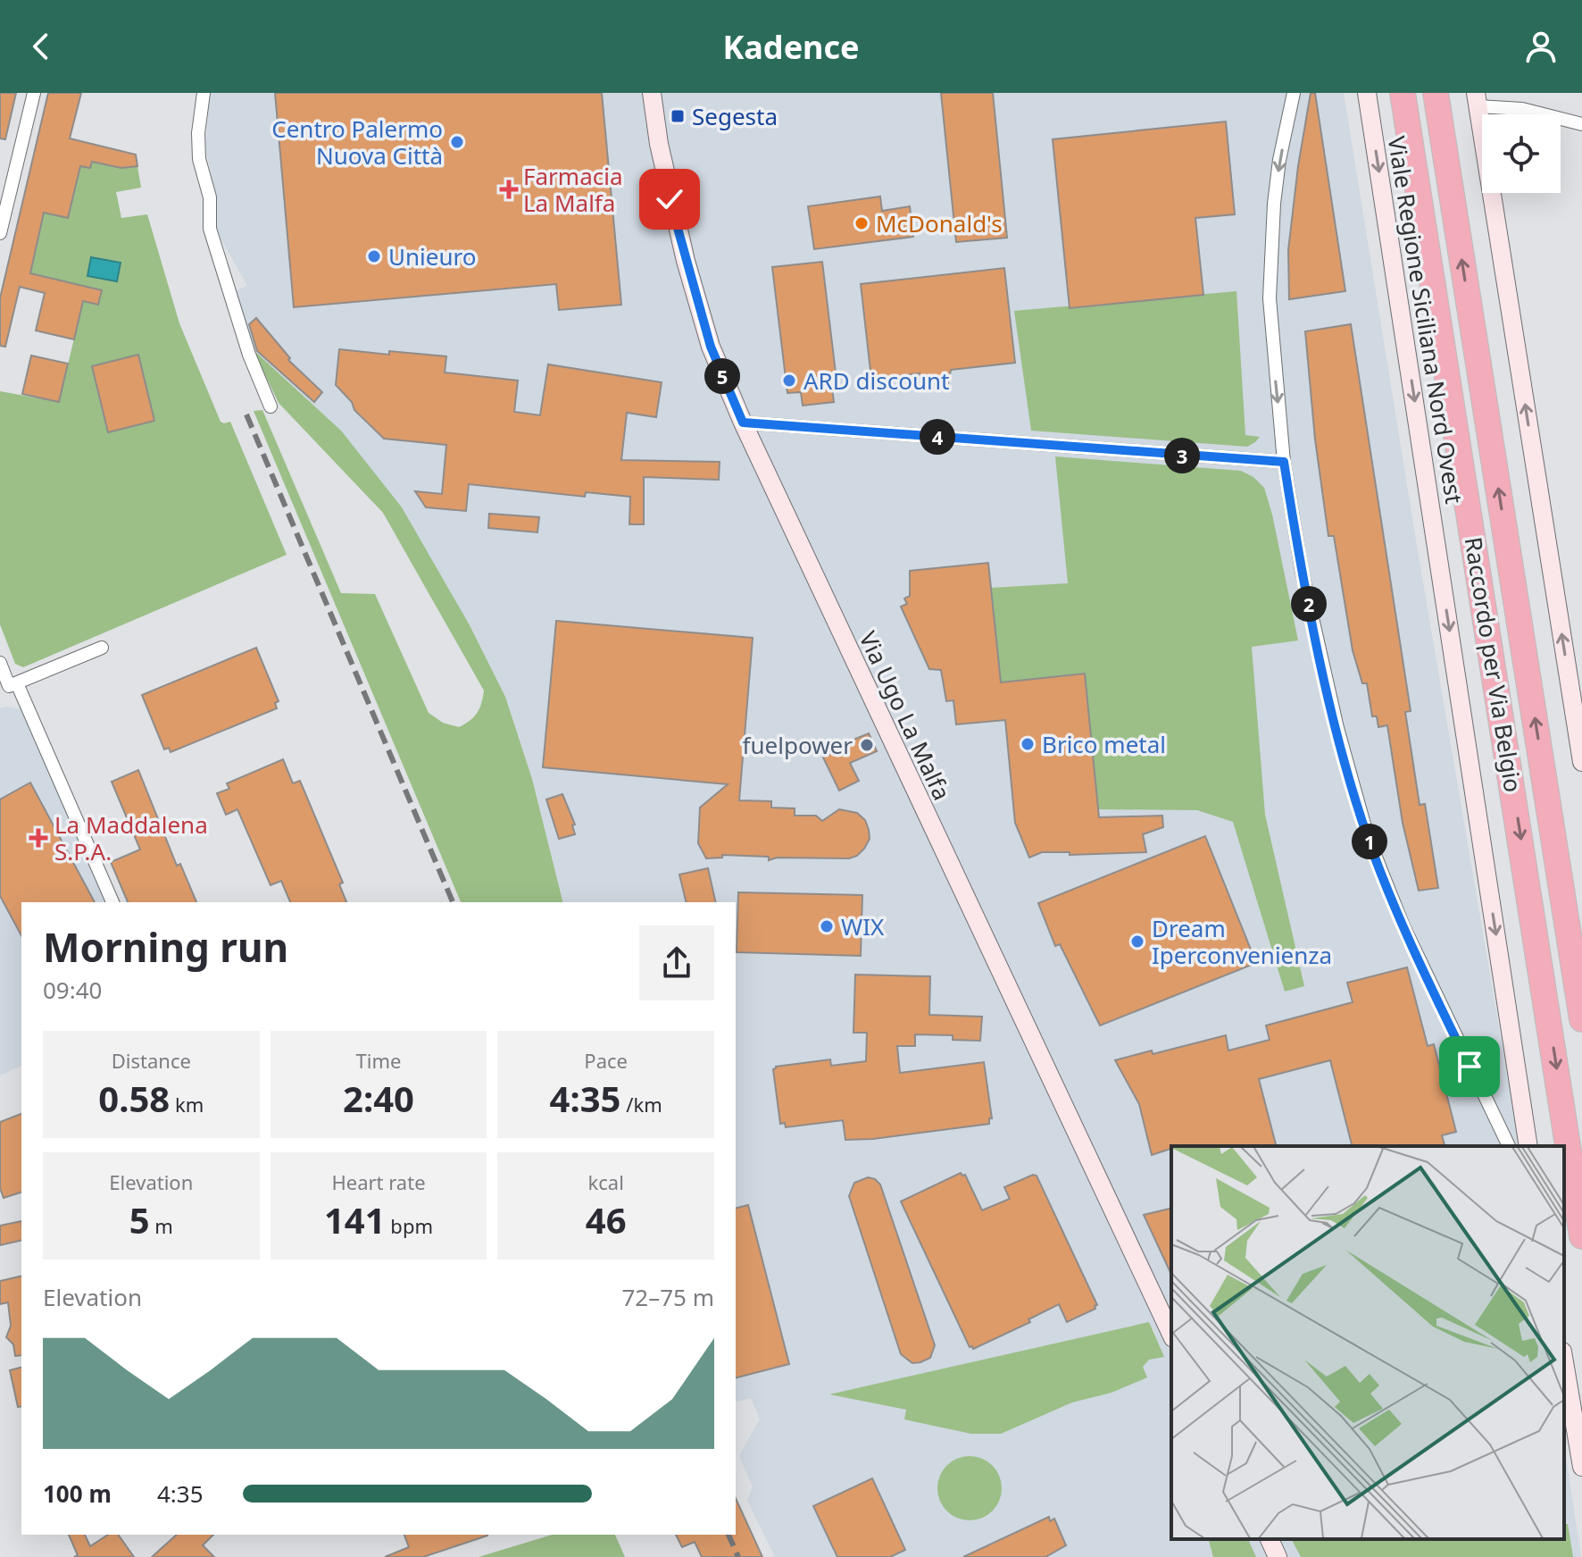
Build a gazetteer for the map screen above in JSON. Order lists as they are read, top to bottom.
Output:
{
  "streets": {
    "highway": ["Raccordo per Via Belgio"],
    "street": ["Viale Regione Siciliana Nord Ovest", "Via Ugo La Malfa"]
  },
  "places": {
    "transit": ["Segesta"],
    "other": [
      "Centro Palermo Nuova Città",
      "McDonald's",
      "Unieuro",
      "ARD discount",
      "Brico metal",
      "fuelpower",
      "WIX",
      "Dream Iperconvenienza"
    ],
    "health": ["Farmacia La Malfa", "La Maddalena S.P.A."]
  },
  "page": {
    "header": "Kadence",
    "pins": [
      "5",
      "4",
      "3",
      "2",
      "1"
    ],
    "heading": ["Morning run", "09:40"],
    "stats": [
      ["Distance", "0.58 km"],
      ["Time", "2:40"],
      ["Pace", "4:35 /km"],
      ["Elevation", "5 m"],
      ["Heart rate", "141 bpm"],
      ["kcal", "46"]
    ],
    "chart": ["Elevation", "72–75 m"],
    "list": [
      {
        "name": "100 m",
        "note": "4:35"
      }
    ]
  }
}
